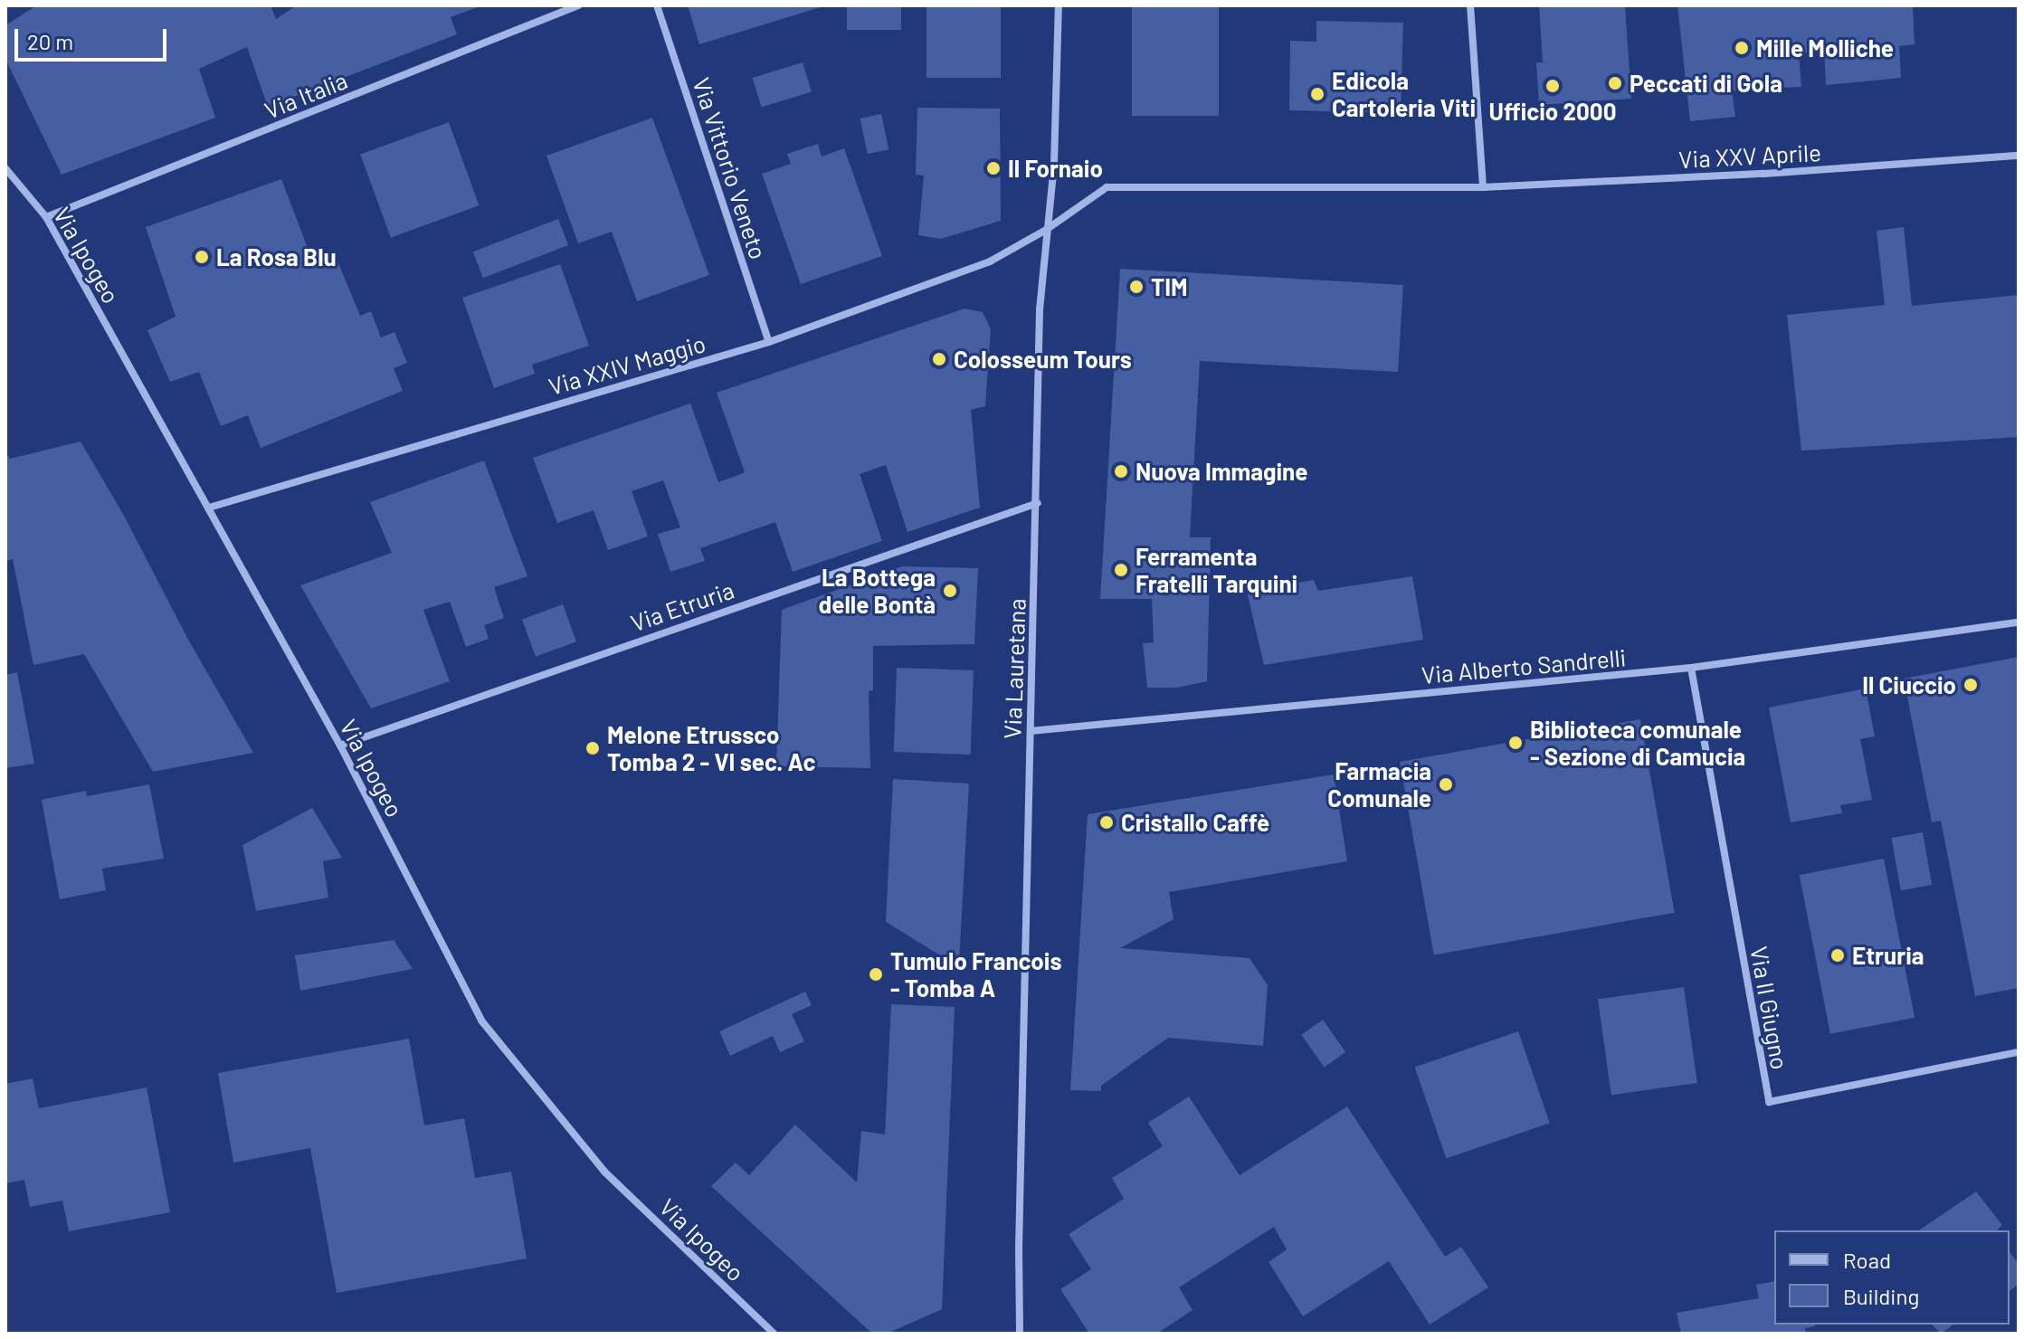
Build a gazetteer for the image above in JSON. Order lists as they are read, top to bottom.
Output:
{
  "streets": {
    "street": [
      "Via Italia",
      "Via XXV Aprile",
      "Via Vittorio Veneto",
      "Via Ipogeo",
      "Via XXIV Maggio",
      "Via Etruria",
      "Via Alberto Sandrelli",
      "Via Lauretana",
      "Via II Giugno"
    ]
  },
  "crossings": [
    ["Via Italia", "Via Ipogeo"],
    ["Via XXV Aprile", "Via XXIV Maggio"],
    ["Via XXV Aprile", "Via Lauretana"],
    ["Via Vittorio Veneto", "Via XXIV Maggio"],
    ["Via Ipogeo", "Via XXIV Maggio"],
    ["Via Ipogeo", "Via Etruria"],
    ["Via XXIV Maggio", "Via Lauretana"],
    ["Via Etruria", "Via Lauretana"],
    ["Via Alberto Sandrelli", "Via Lauretana"],
    ["Via Alberto Sandrelli", "Via II Giugno"]
  ],
  "places": [
    "Mille Molliche",
    "Peccati di Gola",
    "Ufficio 2000",
    "Edicola Cartoleria Viti",
    "Il Fornaio",
    "La Rosa Blu",
    "TIM",
    "Colosseum Tours",
    "Nuova Immagine",
    "Ferramenta Fratelli Tarquini",
    "La Bottega delle Bontà",
    "Il Ciuccio",
    "Biblioteca comunale - Sezione di Camucia",
    "Melone Etrussco Tomba 2 - VI sec. Ac",
    "Farmacia Comunale",
    "Cristallo Caffè",
    "Etruria",
    "Tumulo Francois - Tomba A"
  ],
  "legend": ["Road", "Building"],
  "scale_bar": "20 m"
}
